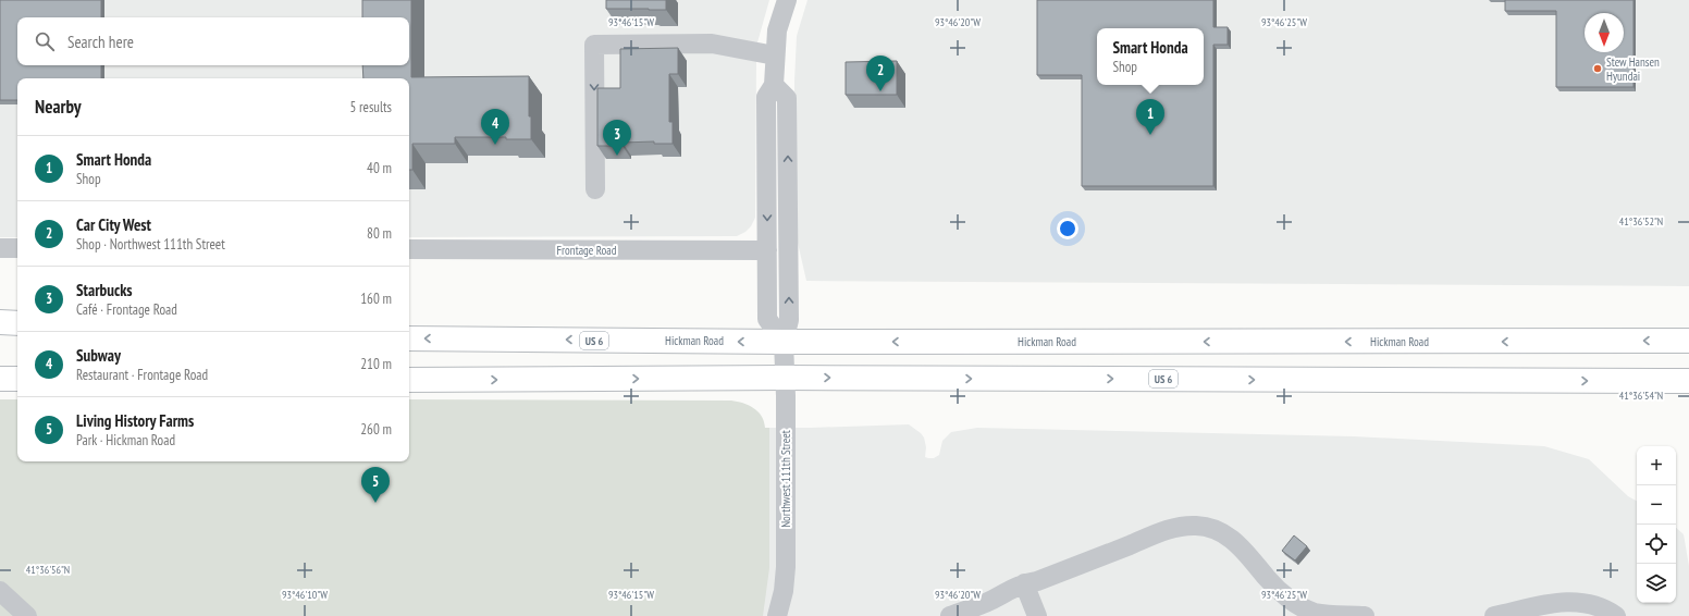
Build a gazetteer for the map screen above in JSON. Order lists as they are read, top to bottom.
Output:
{
  "streets": {
    "main road": ["US 6", "Hickman Road"],
    "street": ["Frontage Road", "Northwest 111th Street"]
  },
  "crossings": [
    ["US 6", "Northwest 111th Street"],
    ["Hickman Road", "Northwest 111th Street"]
  ],
  "places": ["Stew Hansen Hyundai"],
  "north": "bottom",
  "page": {
    "search": "Search here",
    "popup": ["Smart Honda", "Shop"],
    "pins": [
      "2",
      "1",
      "4",
      "3",
      "5"
    ],
    "heading": ["Nearby", "5 results"],
    "list": [
      {
        "mark": "1",
        "name": "Smart Honda",
        "note": "Shop",
        "value": "40 m"
      },
      {
        "mark": "2",
        "name": "Car City West",
        "note": "Shop · Northwest 111th Street",
        "value": "80 m"
      },
      {
        "mark": "3",
        "name": "Starbucks",
        "note": "Café · Frontage Road",
        "value": "160 m"
      },
      {
        "mark": "4",
        "name": "Subway",
        "note": "Restaurant · Frontage Road",
        "value": "210 m"
      },
      {
        "mark": "5",
        "name": "Living History Farms",
        "note": "Park · Hickman Road",
        "value": "260 m"
      }
    ],
    "map_buttons": ["+", "−"]
  },
  "coordinates": [
    "93°46'15\"W",
    "93°46'20\"W",
    "93°46'25\"W",
    "41°36'52\"N",
    "41°36'54\"N",
    "41°36'56\"N",
    "93°46'10\"W"
  ]
}
